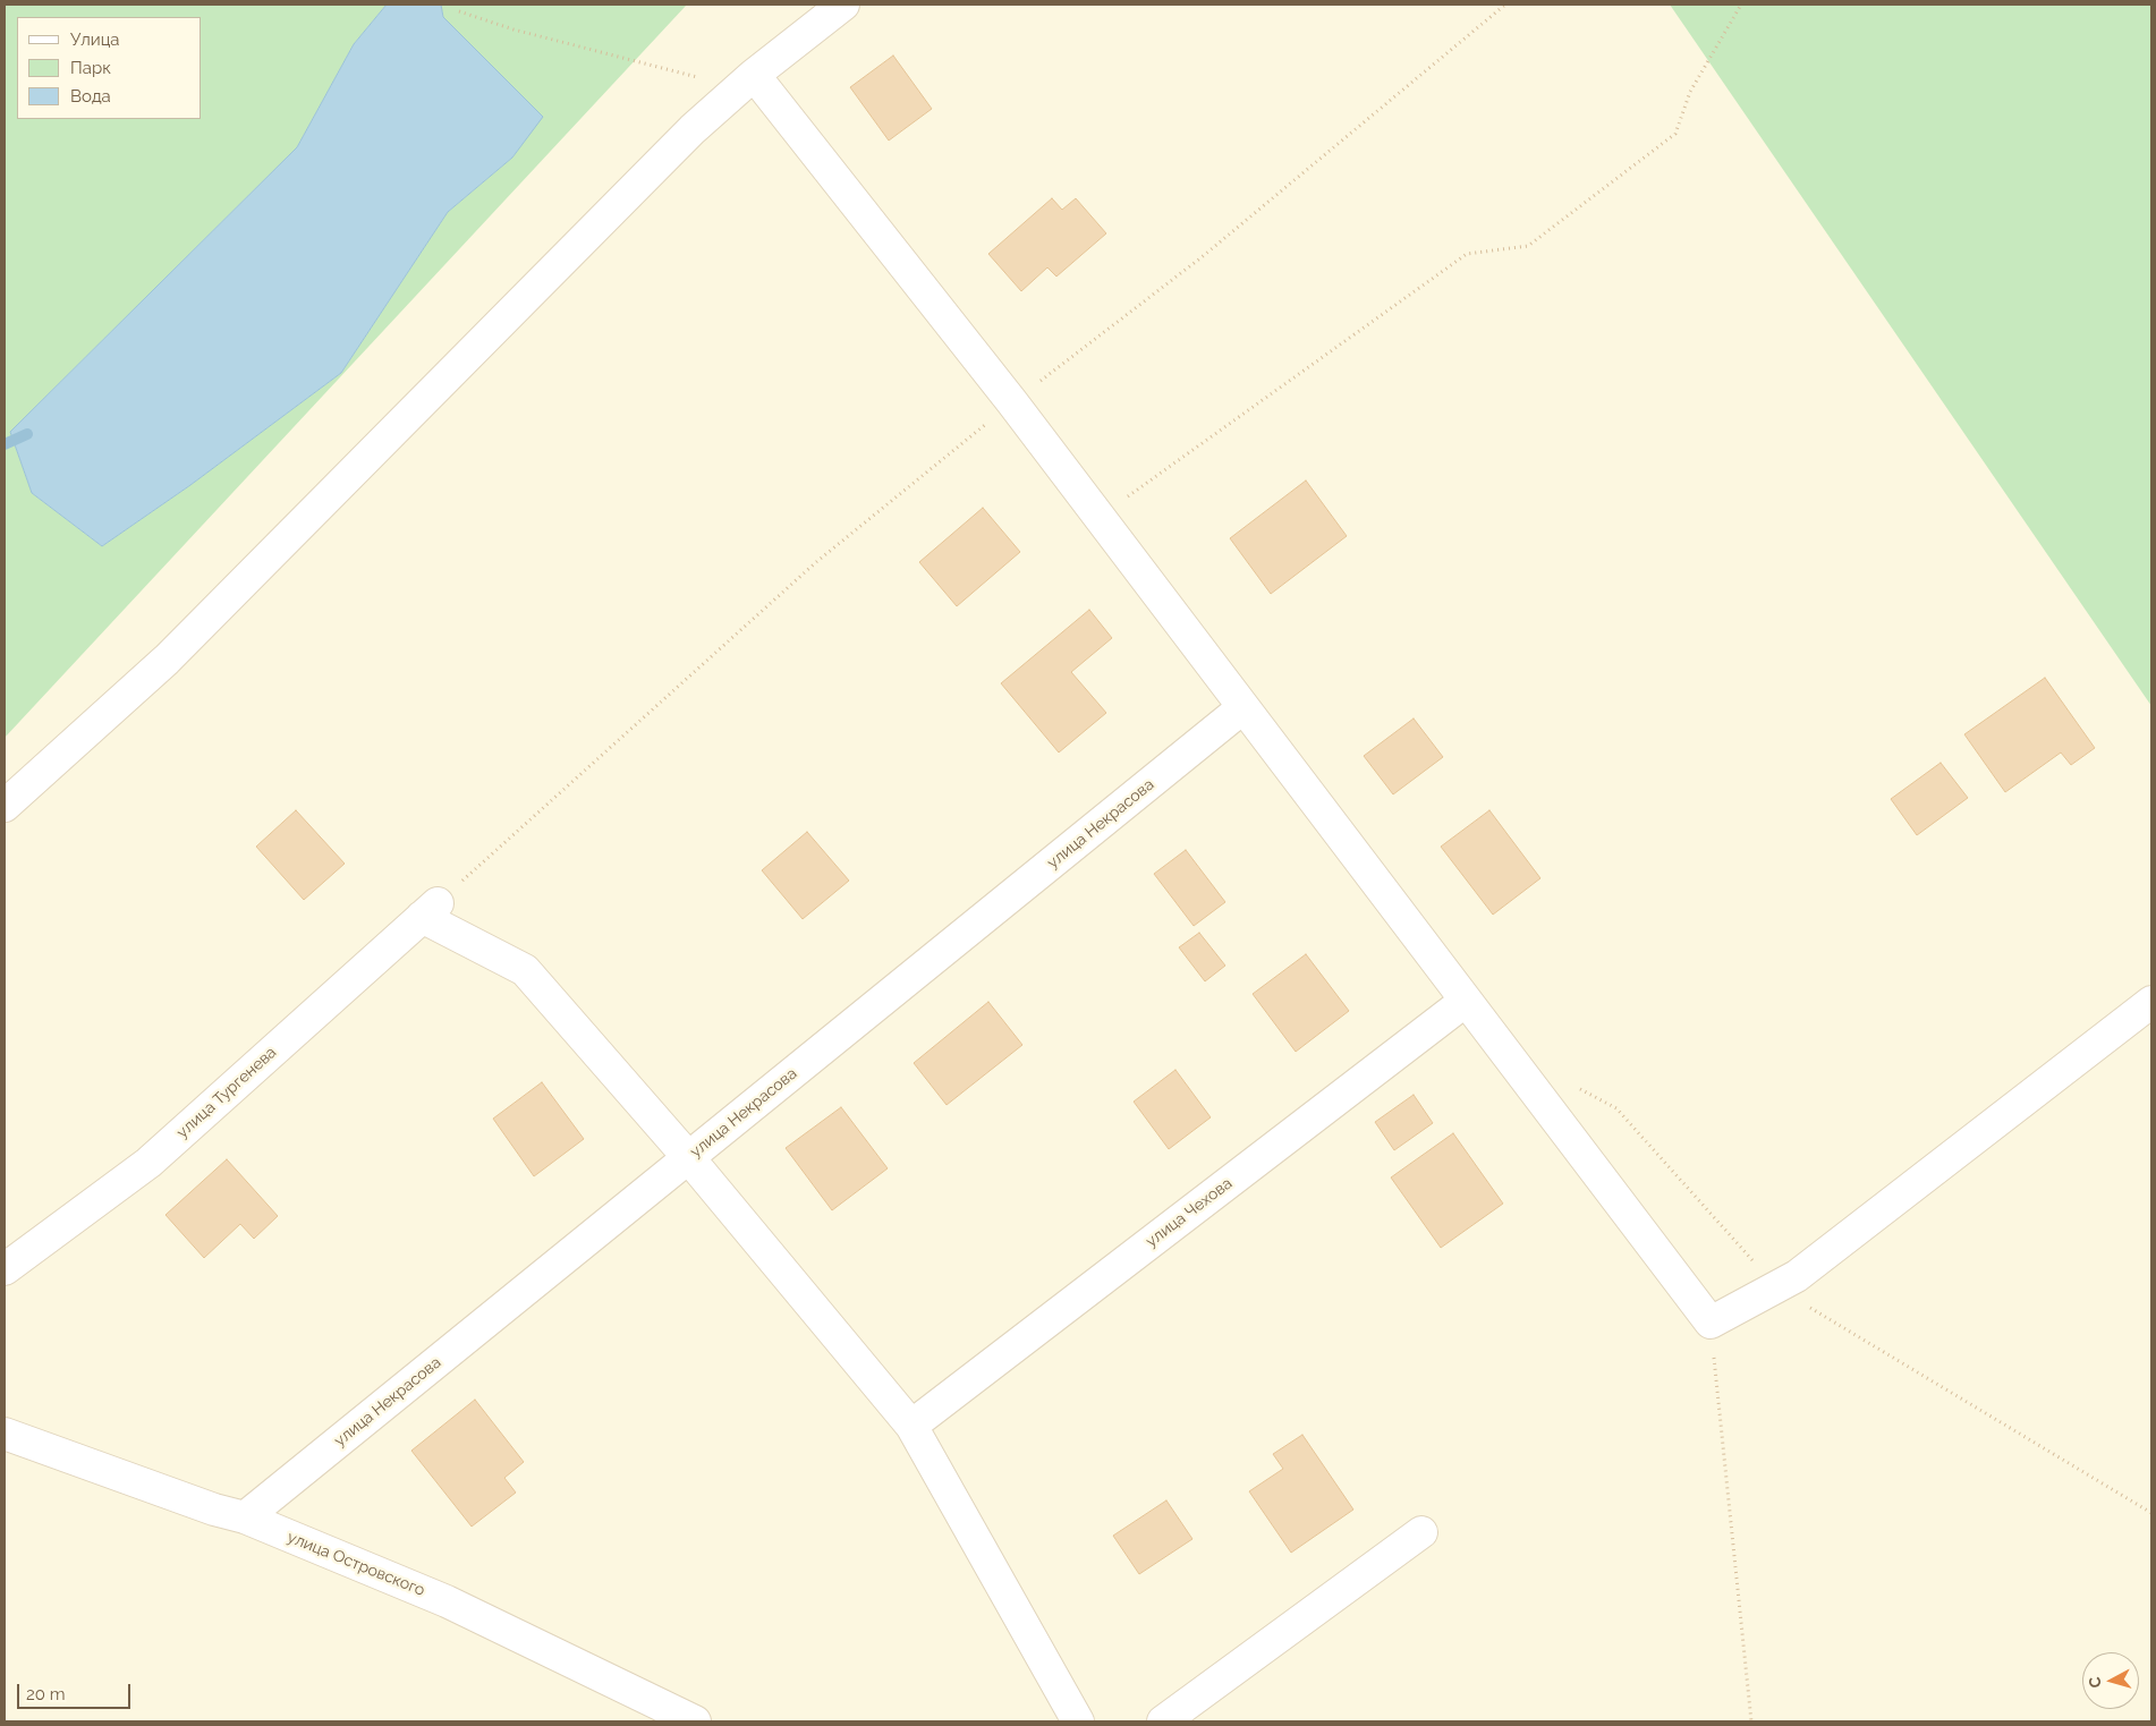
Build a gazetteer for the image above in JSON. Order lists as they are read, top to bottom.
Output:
{
  "streets": {
    "street": [
      "улица Некрасова",
      "улица Тургенева",
      "улица Чехова",
      "улица Островского"
    ]
  },
  "crossings": [
    ["улица Некрасова", "улица Островского"]
  ],
  "legend": ["Улица", "Парк", "Вода"],
  "scale_bar": "20 m",
  "north": "left"
}
